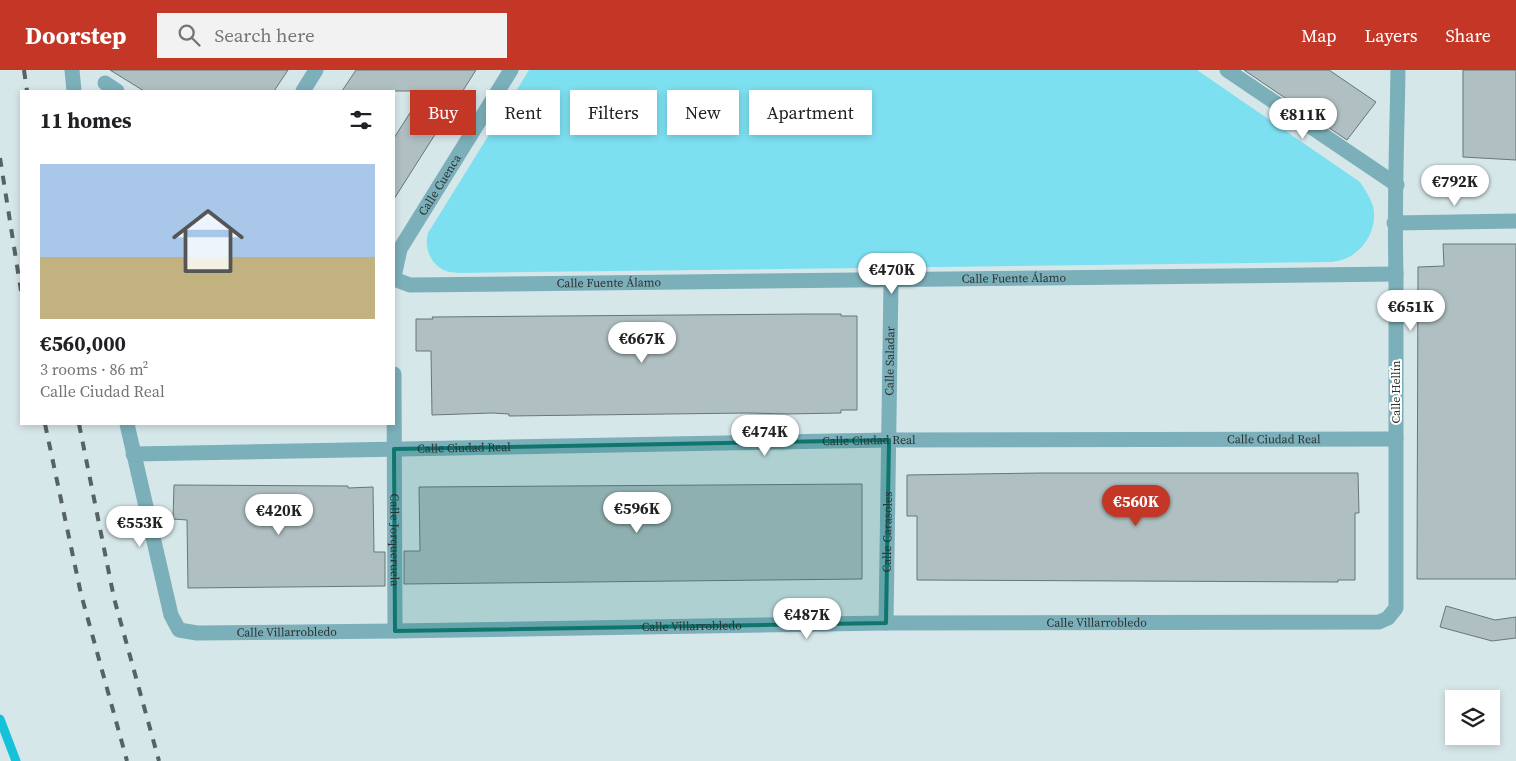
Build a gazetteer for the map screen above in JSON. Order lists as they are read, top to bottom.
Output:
{
  "streets": {
    "street": [
      "Calle Cuenca",
      "Calle Fuente Álamo",
      "Calle Saladar",
      "Calle Hellín",
      "Calle Ciudad Real",
      "Calle Carasoles",
      "Calle Jorqueruela",
      "Calle Villarrobledo"
    ]
  },
  "crossings": [
    ["Calle Fuente Álamo", "Calle Saladar"],
    ["Calle Fuente Álamo", "Calle Hellín"],
    ["Calle Saladar", "Calle Ciudad Real"],
    ["Calle Saladar", "Calle Carasoles"],
    ["Calle Hellín", "Calle Ciudad Real"],
    ["Calle Hellín", "Calle Villarrobledo"],
    ["Calle Ciudad Real", "Calle Carasoles"],
    ["Calle Ciudad Real", "Calle Jorqueruela"],
    ["Calle Ciudad Real", "Calle Villarrobledo"],
    ["Calle Carasoles", "Calle Villarrobledo"],
    ["Calle Jorqueruela", "Calle Villarrobledo"]
  ],
  "page": {
    "header": "Doorstep",
    "search": "Search here",
    "nav": ["Map", "Layers", "Share"],
    "chip": [
      "Buy",
      "Rent",
      "Filters",
      "New",
      "Apartment"
    ],
    "heading": "11 homes",
    "price": [
      "€811K",
      "€792K",
      "€470K",
      "€651K",
      "€667K",
      "€474K",
      "€560K",
      "€596K",
      "€420K",
      "€553K",
      "€487K"
    ],
    "list": [
      {
        "name": "€560,000",
        "note": "3 rooms · 86 m² · Calle Ciudad Real"
      }
    ]
  }
}
